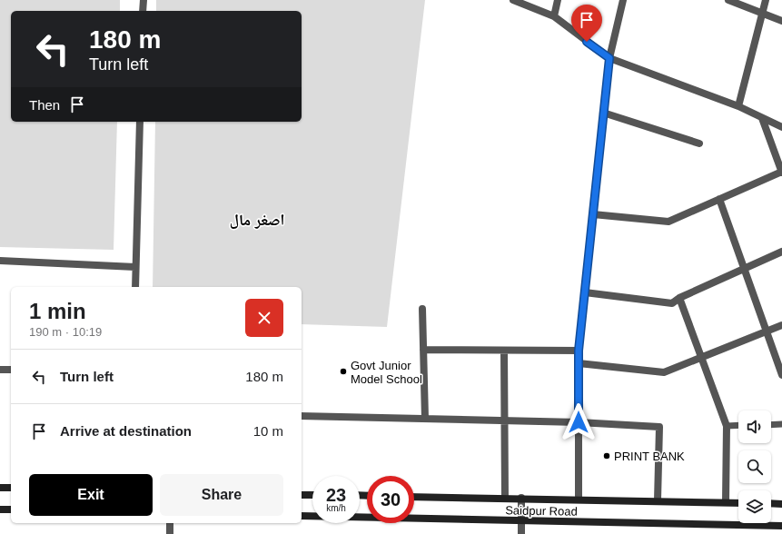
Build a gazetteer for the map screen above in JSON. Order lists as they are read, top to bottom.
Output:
{
  "streets": {
    "main road": ["Saidpur Road"]
  },
  "districts": ["اصغر مال"],
  "places": ["Govt Junior Model School", "PRINT BANK"],
  "page": {
    "turn": ["180 m", "Turn left"],
    "then": "Then",
    "heading": ["1 min", "190 m · 10:19"],
    "list": [
      {
        "name": "Turn left",
        "value": "180 m"
      },
      {
        "name": "Arrive at destination",
        "value": "10 m"
      }
    ],
    "buttons": ["Exit", "Share"],
    "speed": "23 km/h",
    "limit": "30"
  }
}
